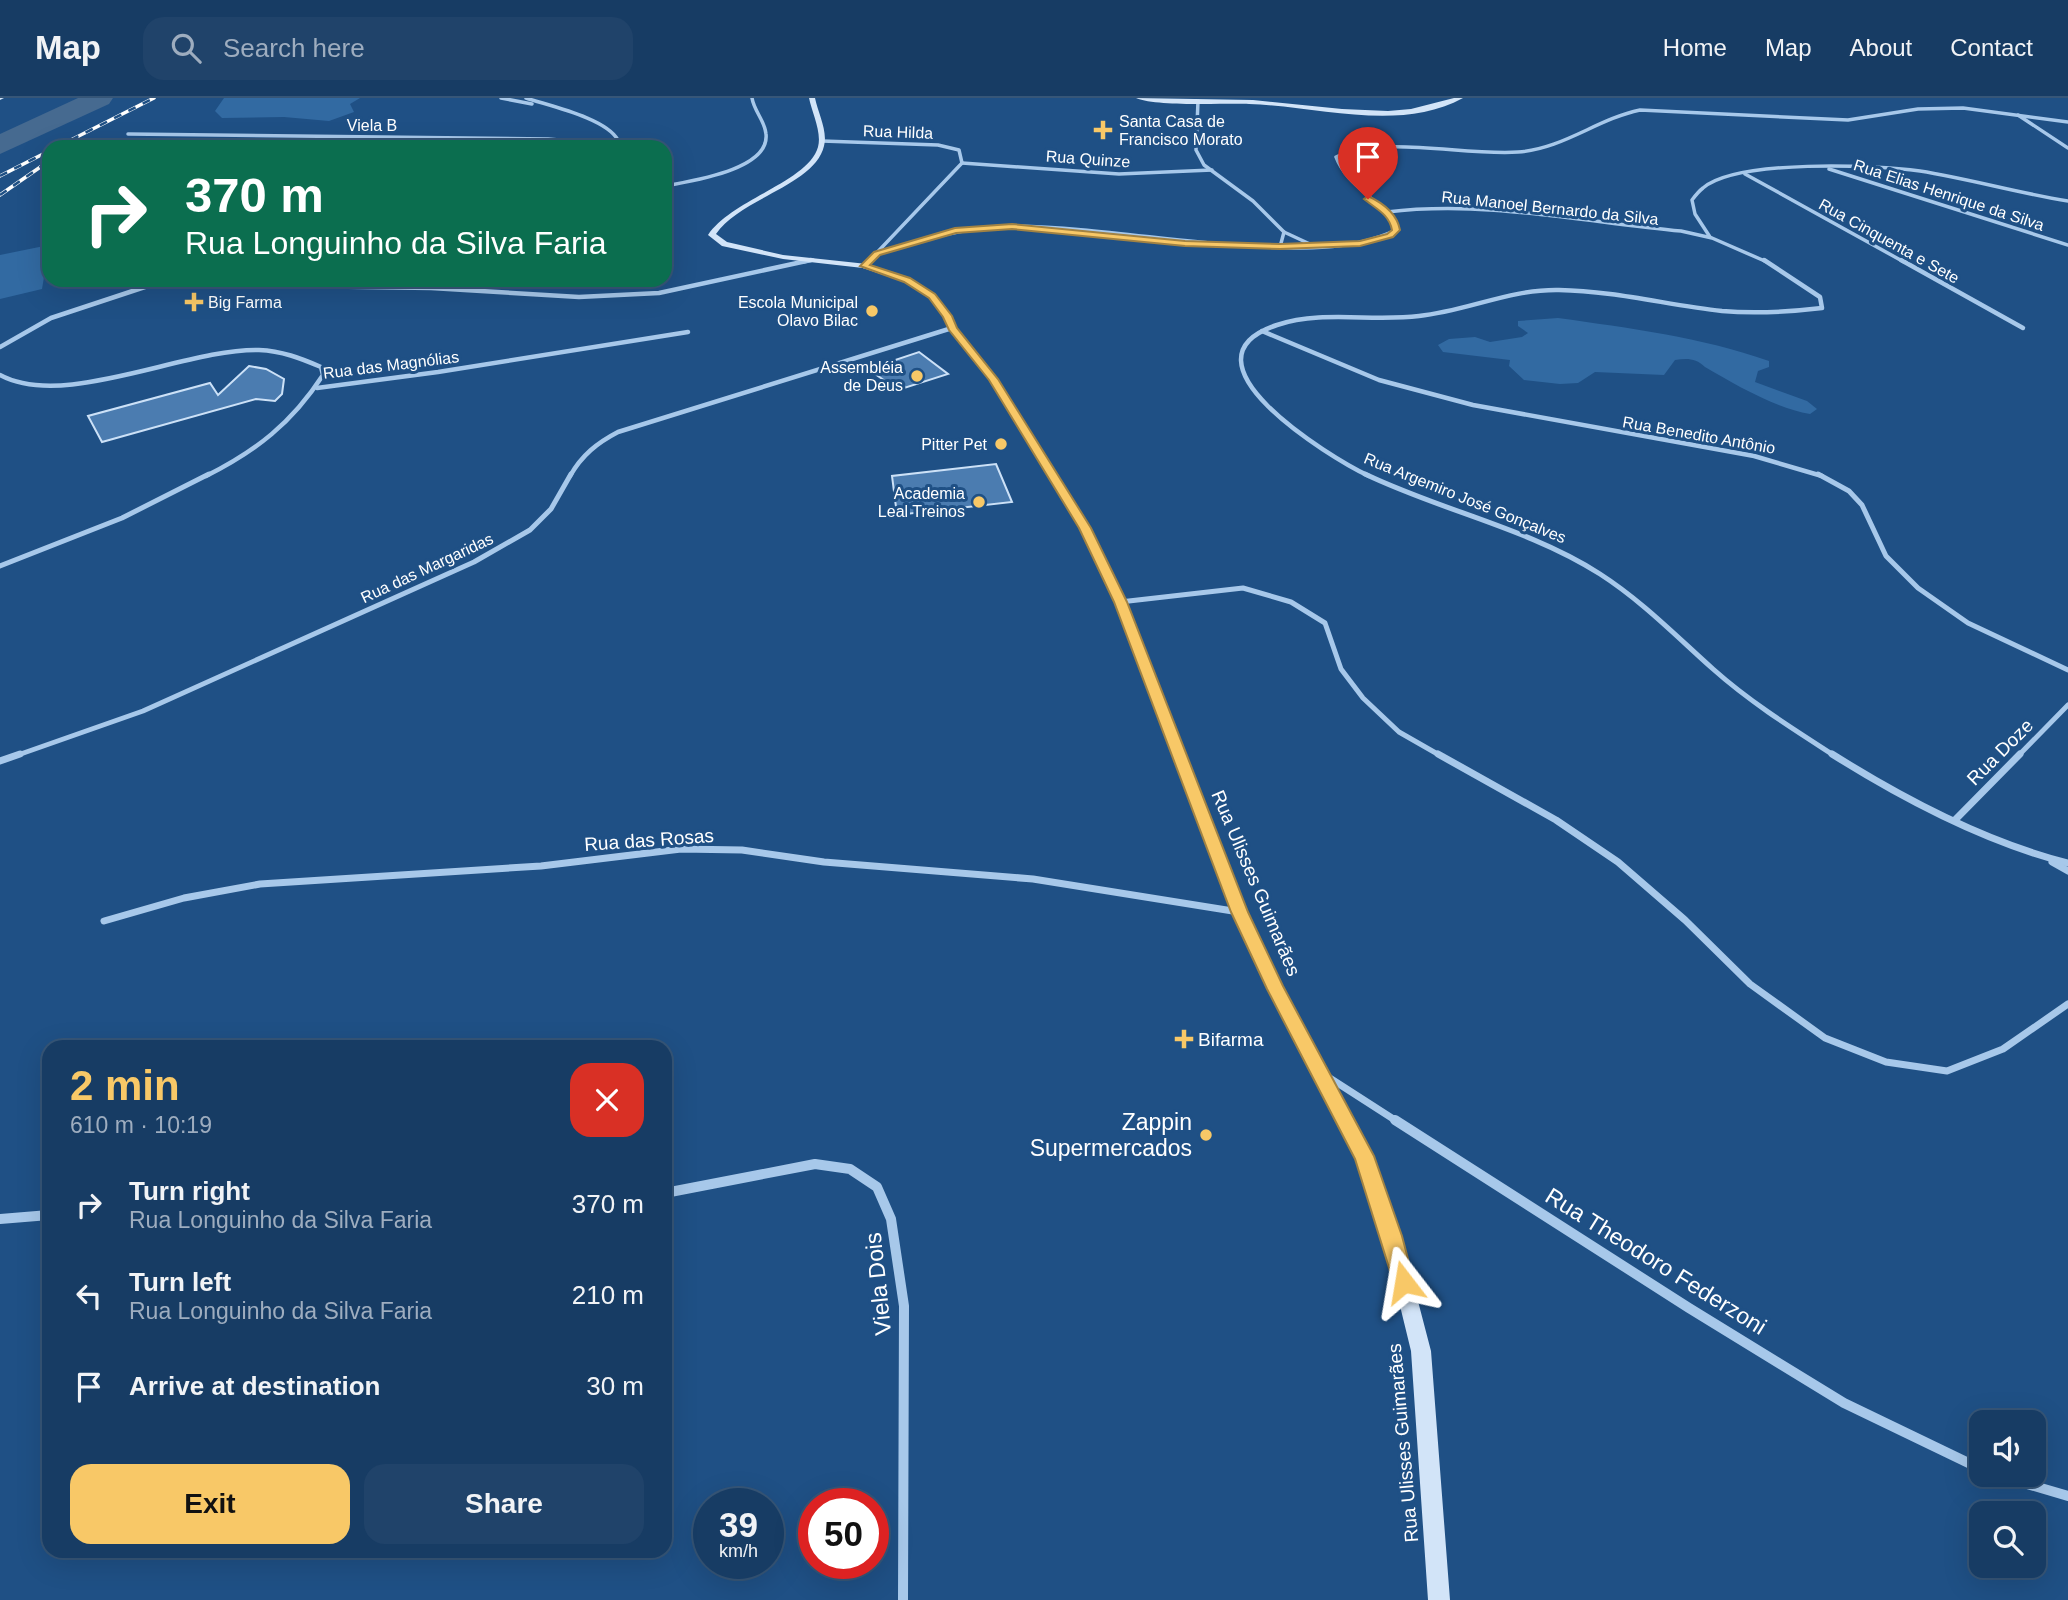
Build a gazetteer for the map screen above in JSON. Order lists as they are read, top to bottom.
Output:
{
  "streets": {
    "main road": ["Rua Ulisses Guimarães"],
    "street": [
      "Viela B",
      "Rua Hilda",
      "Rua Quinze",
      "Rua Elias Henrique da Silva",
      "Rua Manoel Bernardo da Silva",
      "Rua Cinquenta e Sete",
      "Rua das Magnólias",
      "Rua Benedito Antônio",
      "Rua Argemiro José Gonçalves",
      "Rua das Margaridas",
      "Rua Doze",
      "Rua das Rosas",
      "Rua Theodoro Federzoni",
      "Viela Dois"
    ]
  },
  "crossings": [
    ["Rua Hilda", "Rua Quinze"],
    ["Rua Hilda", "Rua Ulisses Guimarães"],
    ["Rua Benedito Antônio", "Rua Argemiro José Gonçalves"],
    ["Rua Argemiro José Gonçalves", "Rua Doze"],
    ["Rua das Margaridas", "Rua Ulisses Guimarães"],
    ["Rua das Rosas", "Rua Ulisses Guimarães"],
    ["Rua Ulisses Guimarães", "Rua Theodoro Federzoni"]
  ],
  "places": {
    "health": ["Santa Casa de Francisco Morato", "Big Farma", "Bifarma"],
    "other": [
      "Escola Municipal Olavo Bilac",
      "Assembléia de Deus",
      "Pitter Pet",
      "Academia Leal Treinos",
      "Zappin Supermercados"
    ]
  },
  "page": {
    "header": "Map",
    "search": "Search here",
    "nav": [
      "Home",
      "Map",
      "About",
      "Contact"
    ],
    "turn": ["370 m", "Rua Longuinho da Silva Faria"],
    "heading": ["2 min", "610 m · 10:19"],
    "list": [
      {
        "name": "Turn right",
        "note": "Rua Longuinho da Silva Faria",
        "value": "370 m"
      },
      {
        "name": "Turn left",
        "note": "Rua Longuinho da Silva Faria",
        "value": "210 m"
      },
      {
        "name": "Arrive at destination",
        "value": "30 m"
      }
    ],
    "buttons": ["Exit", "Share"],
    "speed": "39 km/h",
    "limit": "50"
  }
}
